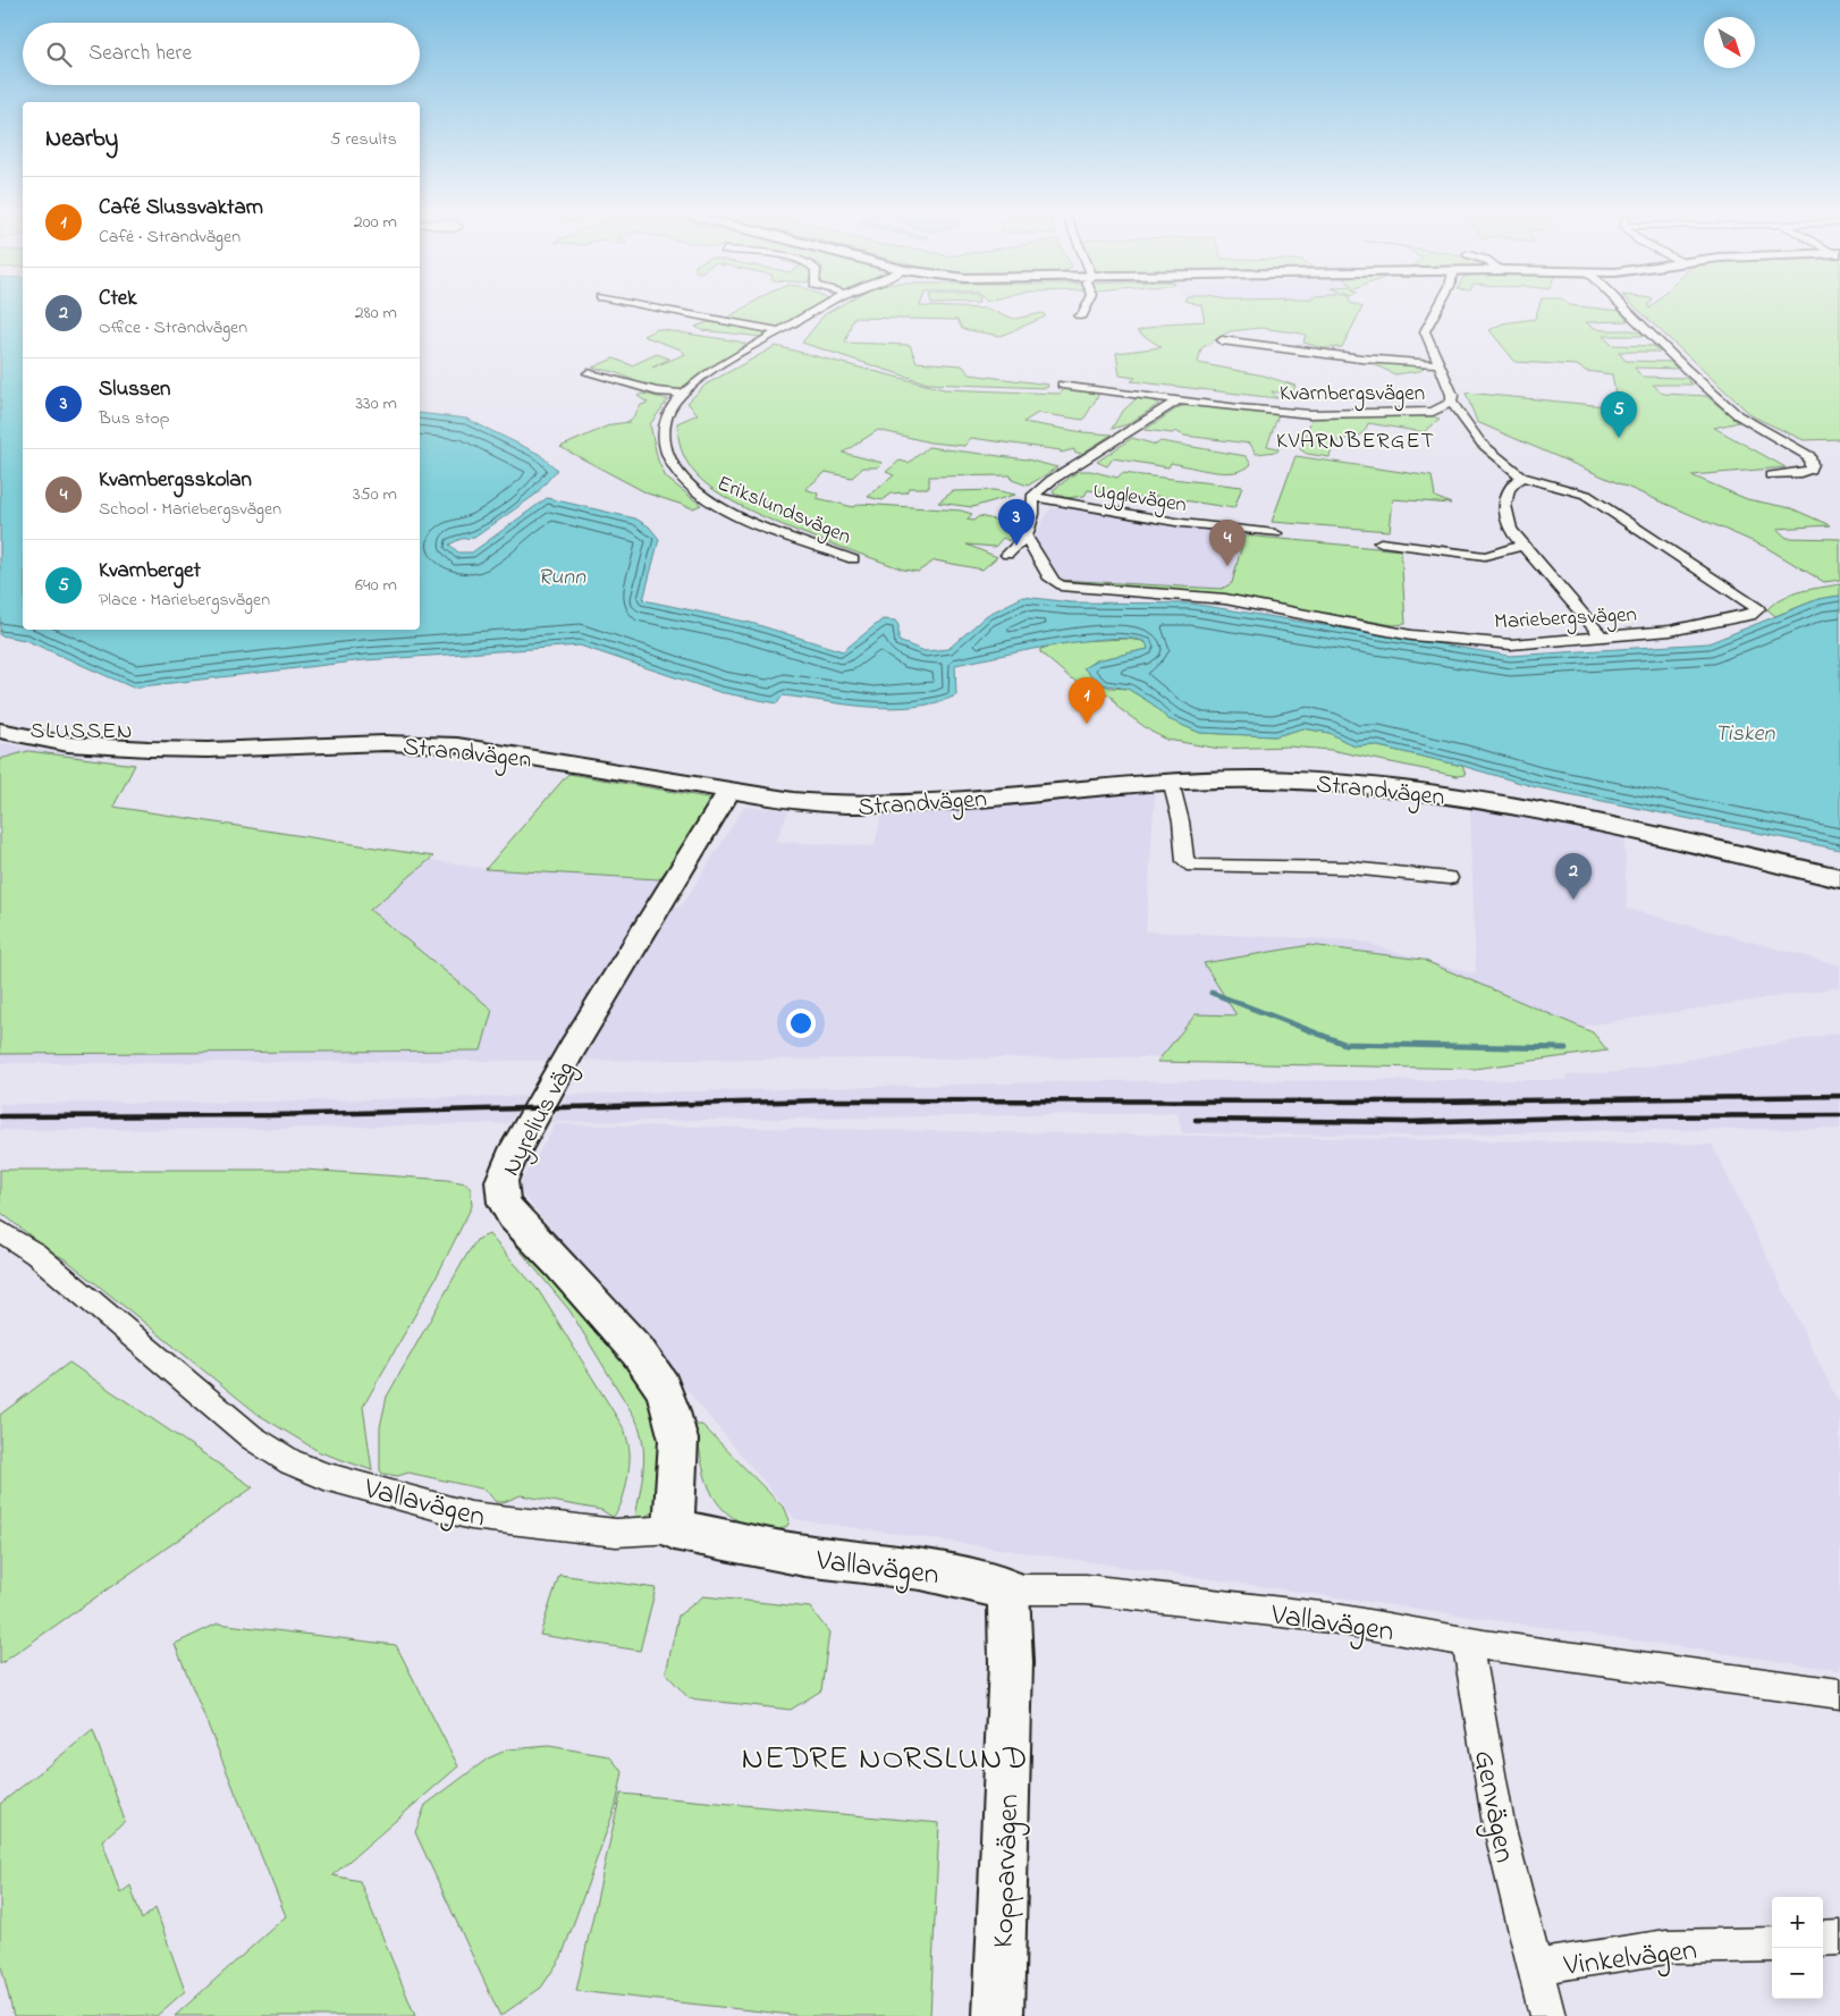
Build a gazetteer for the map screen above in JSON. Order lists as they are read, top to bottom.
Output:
{
  "streets": {
    "street": [
      "Kvarnbergsvägen",
      "Ugglevägen",
      "Erikslundsvägen",
      "Mariebergsvägen",
      "Strandvägen",
      "Nyrelius väg",
      "Vallavägen",
      "Genvägen",
      "Kopparvägen",
      "Vinkelvägen"
    ]
  },
  "crossings": [
    ["Strandvägen", "Nyrelius väg"],
    ["Nyrelius väg", "Vallavägen"],
    ["Vallavägen", "Genvägen"],
    ["Vallavägen", "Kopparvägen"],
    ["Genvägen", "Vinkelvägen"]
  ],
  "districts": ["KVARNBERGET", "SLUSSEN", "NEDRE NORSLUND"],
  "water": ["Runn", "Tisken"],
  "north": "bottom right",
  "page": {
    "search": "Search here",
    "heading": ["Nearby", "5 results"],
    "list": [
      {
        "mark": "1",
        "name": "Café Slussvaktarn",
        "note": "Café · Strandvägen",
        "value": "200 m"
      },
      {
        "mark": "2",
        "name": "Ctek",
        "note": "Office · Strandvägen",
        "value": "280 m"
      },
      {
        "mark": "3",
        "name": "Slussen",
        "note": "Bus stop",
        "value": "330 m"
      },
      {
        "mark": "4",
        "name": "Kvarnbergsskolan",
        "note": "School · Mariebergsvägen",
        "value": "350 m"
      },
      {
        "mark": "5",
        "name": "Kvarnberget",
        "note": "Place · Mariebergsvägen",
        "value": "640 m"
      }
    ],
    "pins": [
      "5",
      "3",
      "4",
      "1",
      "2"
    ],
    "map_buttons": ["+", "−"]
  }
}
